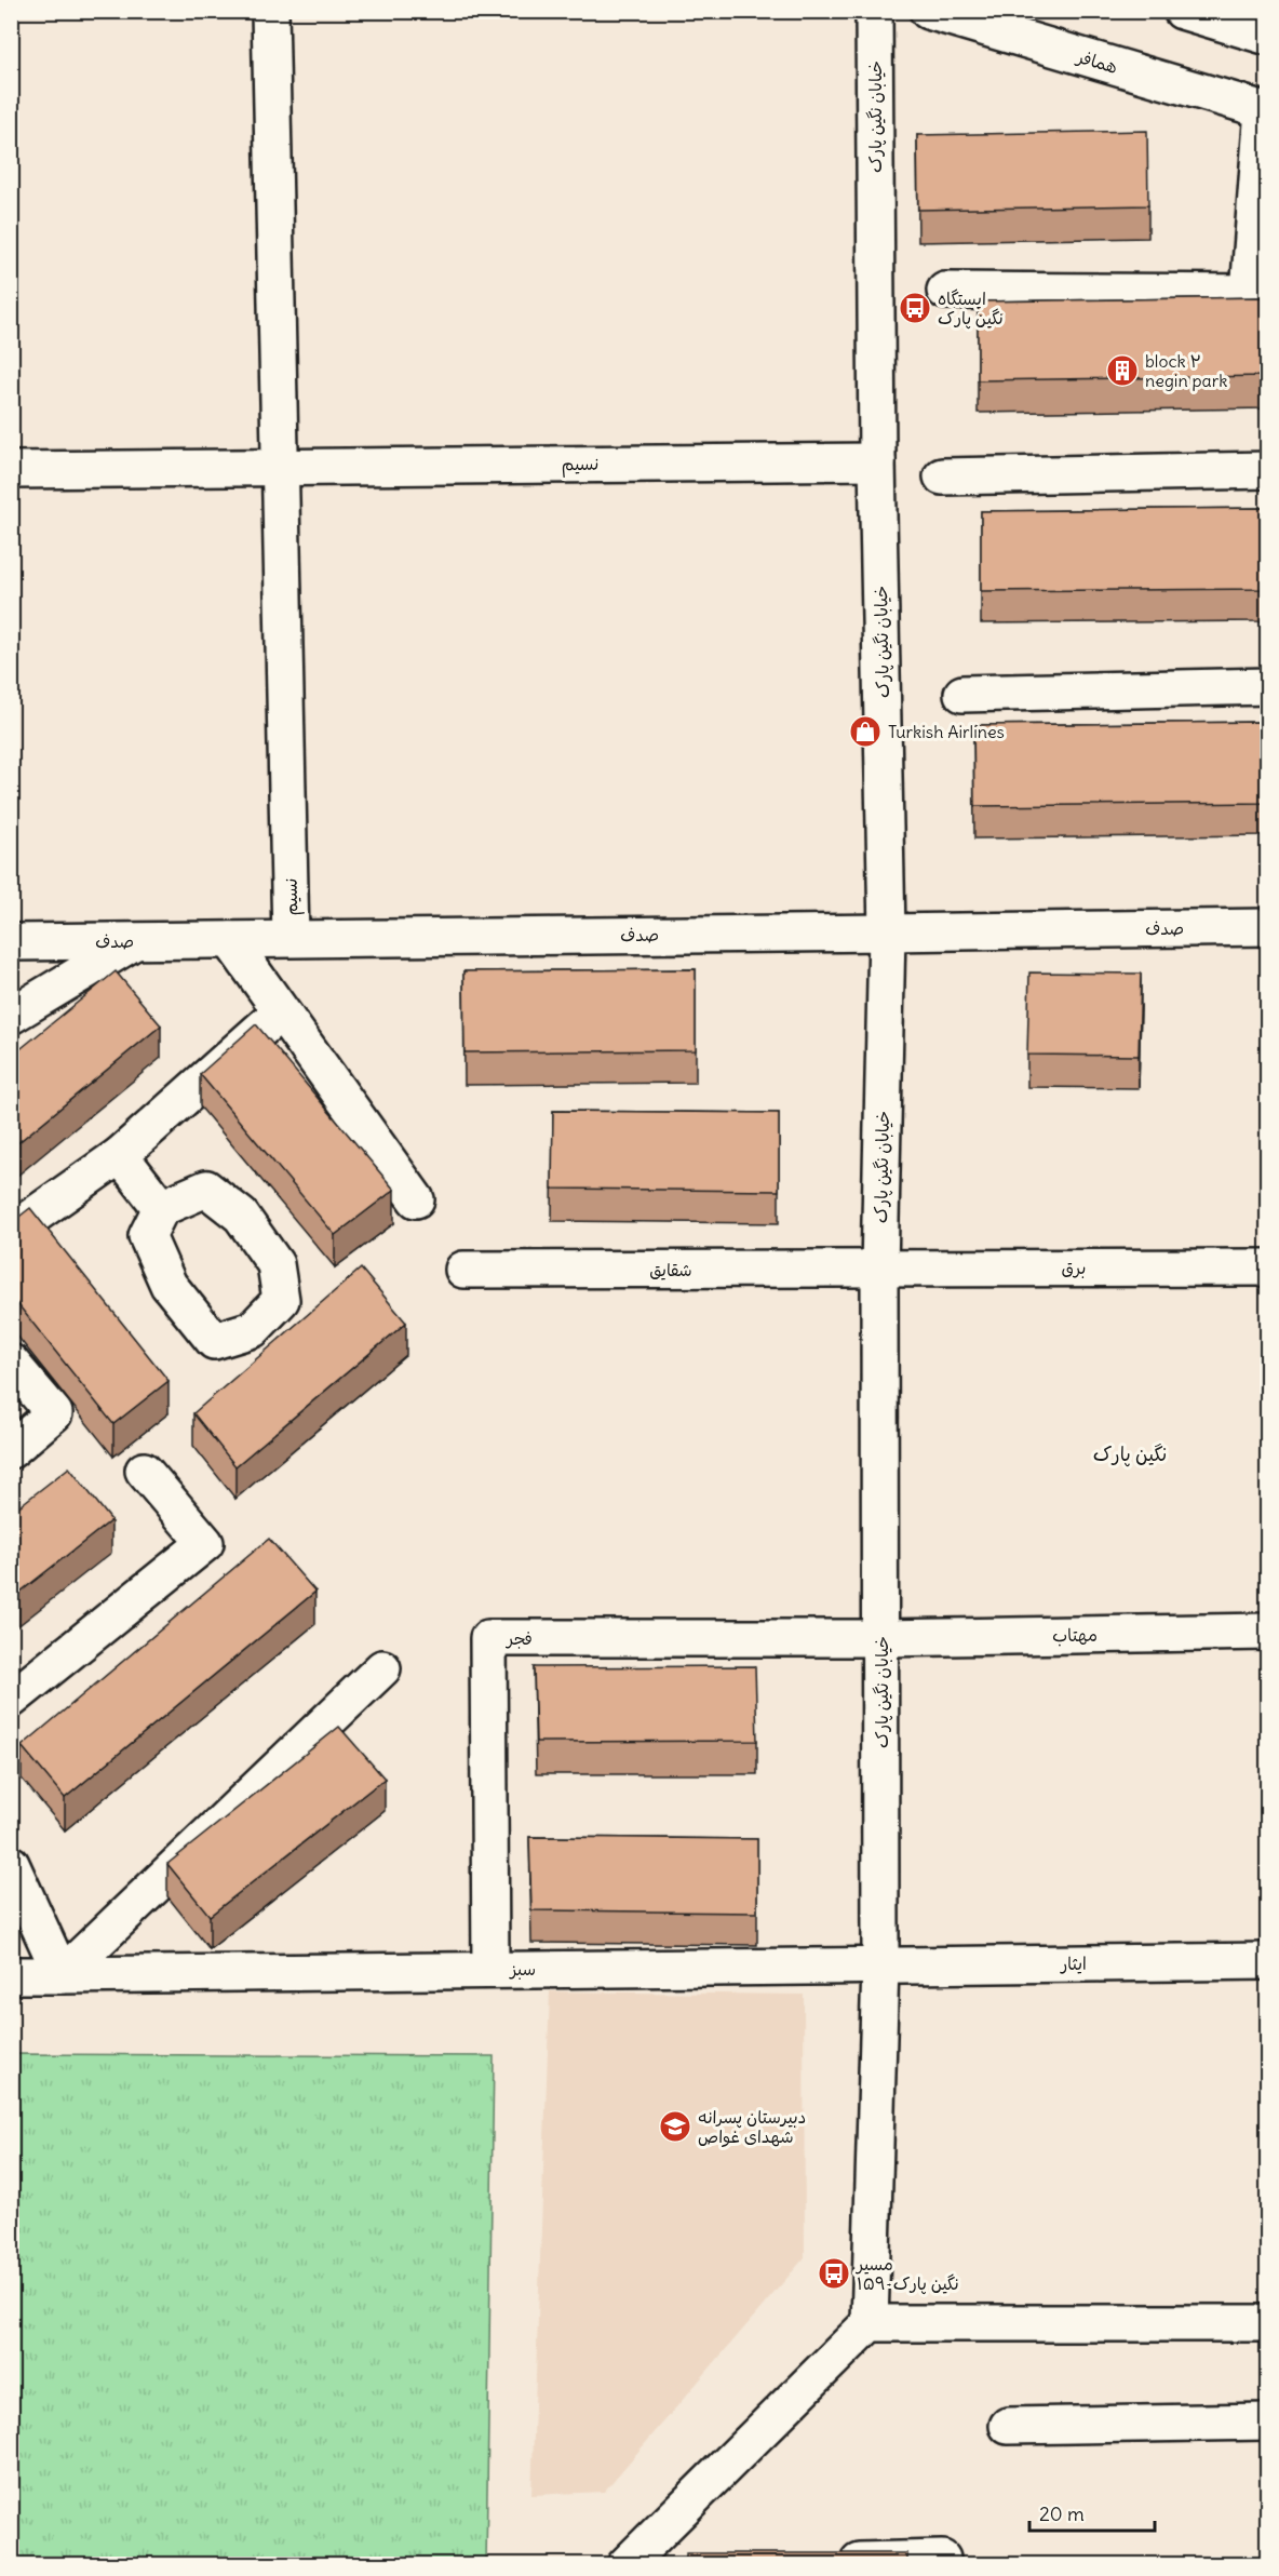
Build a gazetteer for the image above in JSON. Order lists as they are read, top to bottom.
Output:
{
  "streets": {
    "street": [
      "همافر",
      "خیابان نگین پارک",
      "نسیم",
      "صدف",
      "برق",
      "شقایق",
      "مهتاب",
      "فجر",
      "ایثار",
      "سبز"
    ]
  },
  "crossings": [
    ["خیابان نگین پارک", "نسیم"],
    ["خیابان نگین پارک", "صدف"],
    ["خیابان نگین پارک", "برق"],
    ["خیابان نگین پارک", "شقایق"],
    ["خیابان نگین پارک", "مهتاب"],
    ["خیابان نگین پارک", "فجر"],
    ["خیابان نگین پارک", "ایثار"],
    ["خیابان نگین پارک", "سبز"],
    ["نسیم", "صدف"],
    ["برق", "شقایق"],
    ["مهتاب", "فجر"],
    ["فجر", "سبز"],
    ["ایثار", "سبز"]
  ],
  "districts": ["نگین پارک"],
  "places": {
    "bus stop": ["ایستگاه نگین پارک", "مسیر ۱۵۹-نگین پارک"],
    "building": ["block ۲ negin park"],
    "shop": ["Turkish Airlines"],
    "school or university": ["دبیرستان پسرانه شهدای غواص"]
  },
  "scale_bar": "20 m"
}
